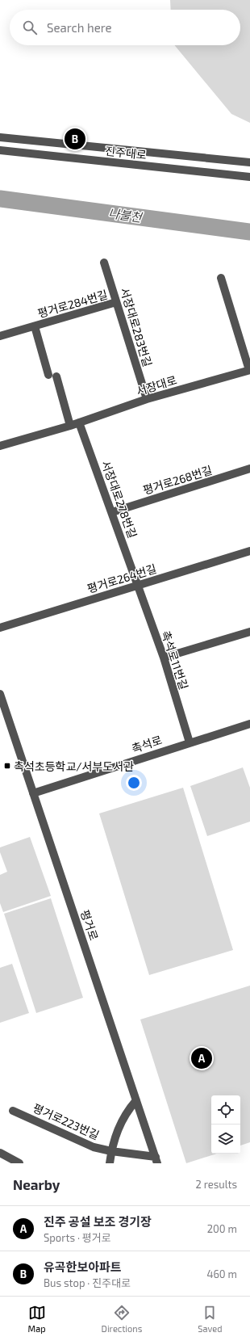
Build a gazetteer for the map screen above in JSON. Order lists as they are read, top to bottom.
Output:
{
  "streets": {
    "street": [
      "진주대로",
      "평거로284번길",
      "서장대로283번길",
      "서장대로",
      "평거로268번길",
      "서장대로278번길",
      "평거로264번길",
      "촉석로11번길",
      "촉석로",
      "평거로",
      "평거로223번길"
    ]
  },
  "crossings": [
    ["평거로284번길", "서장대로283번길"],
    ["평거로284번길", "서장대로"],
    ["서장대로283번길", "서장대로"],
    ["서장대로", "서장대로278번길"],
    ["평거로268번길", "서장대로278번길"],
    ["서장대로278번길", "평거로264번길"],
    ["서장대로278번길", "촉석로11번길"],
    ["평거로264번길", "촉석로11번길"],
    ["촉석로11번길", "촉석로"],
    ["촉석로", "평거로"],
    ["평거로", "평거로223번길"]
  ],
  "water": ["나불천"],
  "places": {
    "transit": ["촉석초등학교/서부도서관"]
  },
  "page": {
    "search": "Search here",
    "pins": ["B", "A"],
    "heading": ["Nearby", "2 results"],
    "list": [
      {
        "mark": "A",
        "name": "진주 공설 보조 경기장",
        "note": "Sports · 평거로",
        "value": "200 m"
      },
      {
        "mark": "B",
        "name": "유곡한보아파트",
        "note": "Bus stop · 진주대로",
        "value": "460 m"
      }
    ],
    "nav": ["Map", "Directions", "Saved"]
  }
}
